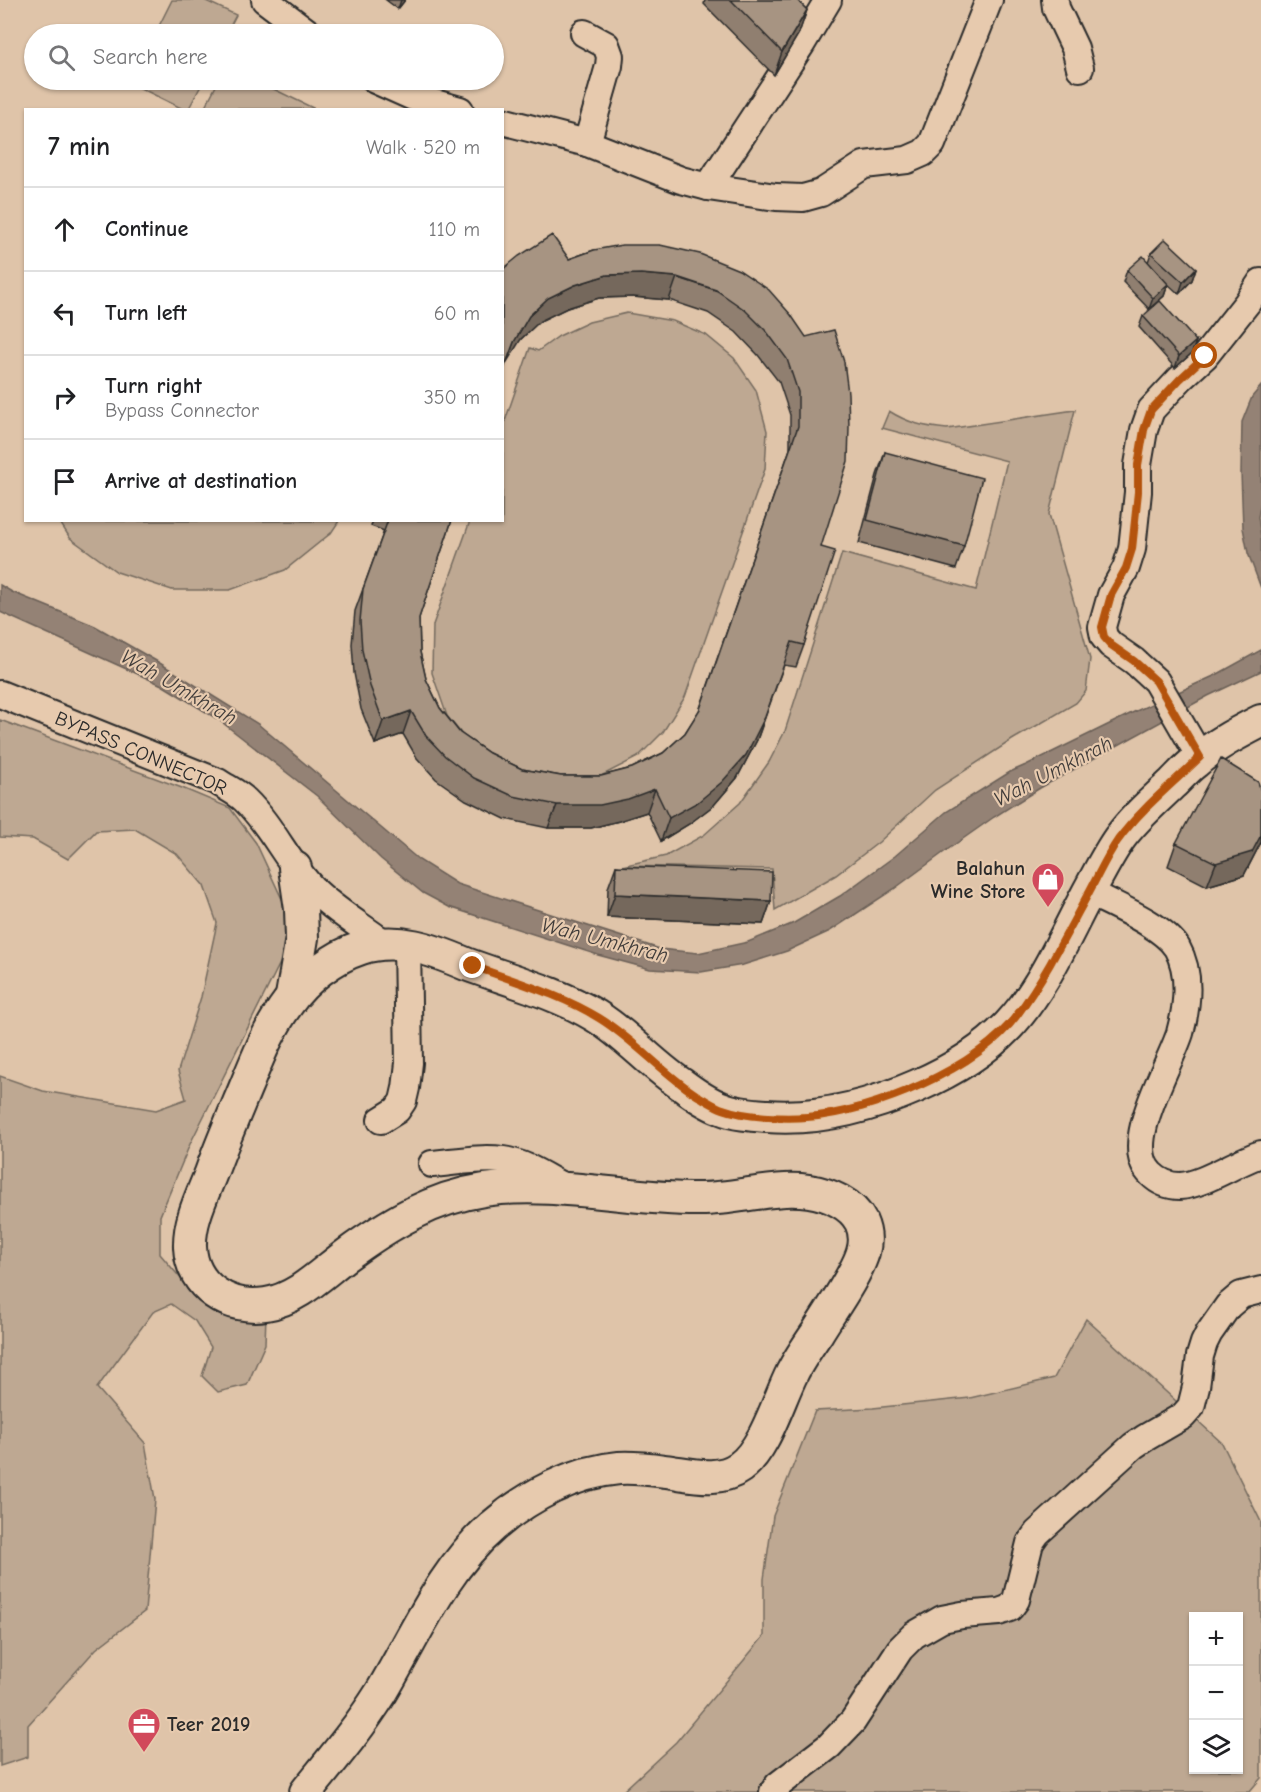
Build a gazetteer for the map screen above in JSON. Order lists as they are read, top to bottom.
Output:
{
  "streets": {
    "main road": ["BYPASS CONNECTOR"]
  },
  "water": ["Wah Umkhrah"],
  "places": {
    "shop": ["Balahun Wine Store"],
    "office": ["Teer 2019"]
  },
  "page": {
    "search": "Search here",
    "heading": ["7 min", "Walk · 520 m"],
    "list": [
      ["Continue", "110 m"],
      ["Turn left", "60 m"],
      ["Turn right", "Bypass Connector", "350 m"],
      "Arrive at destination"
    ],
    "map_buttons": ["+", "−"]
  }
}
